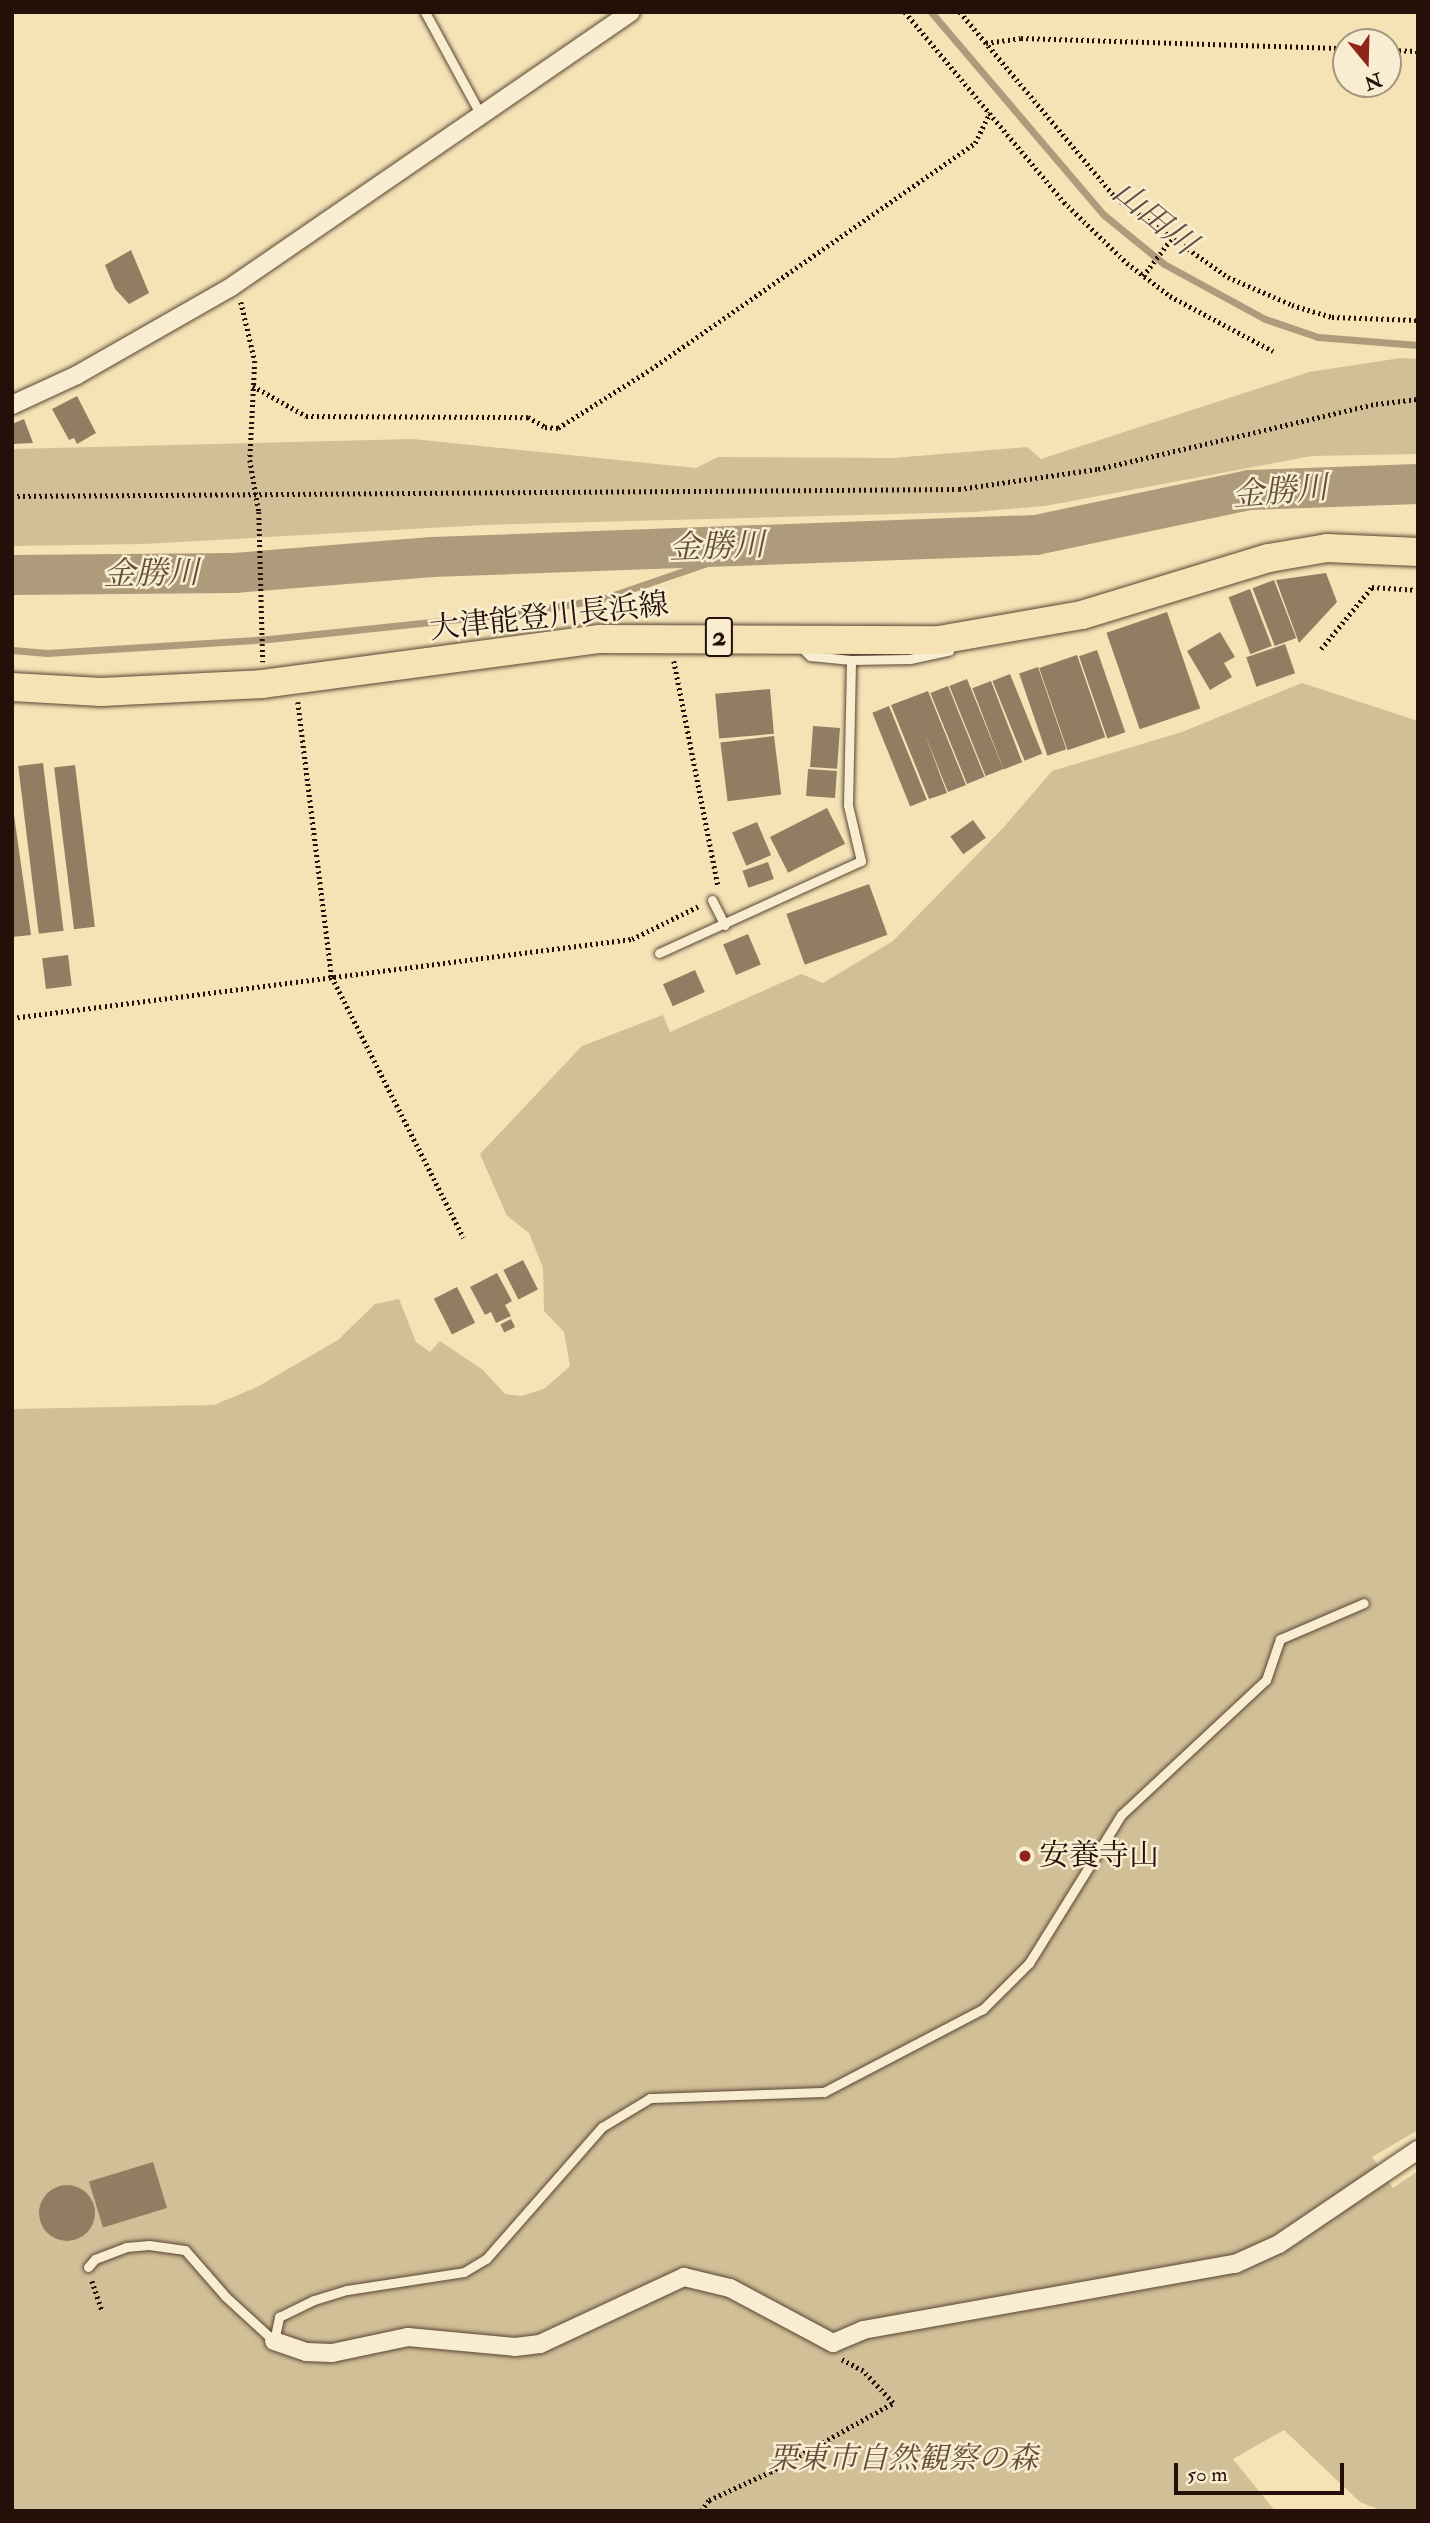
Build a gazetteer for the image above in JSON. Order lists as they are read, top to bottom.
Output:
{
  "streets": {
    "main road": ["大津能登川長浜線", "2"]
  },
  "water": ["山田川", "金勝川"],
  "parks": ["栗東市自然観察の森"],
  "places": ["安養寺山"],
  "scale_bar": "50 m",
  "north": "bottom"
}
